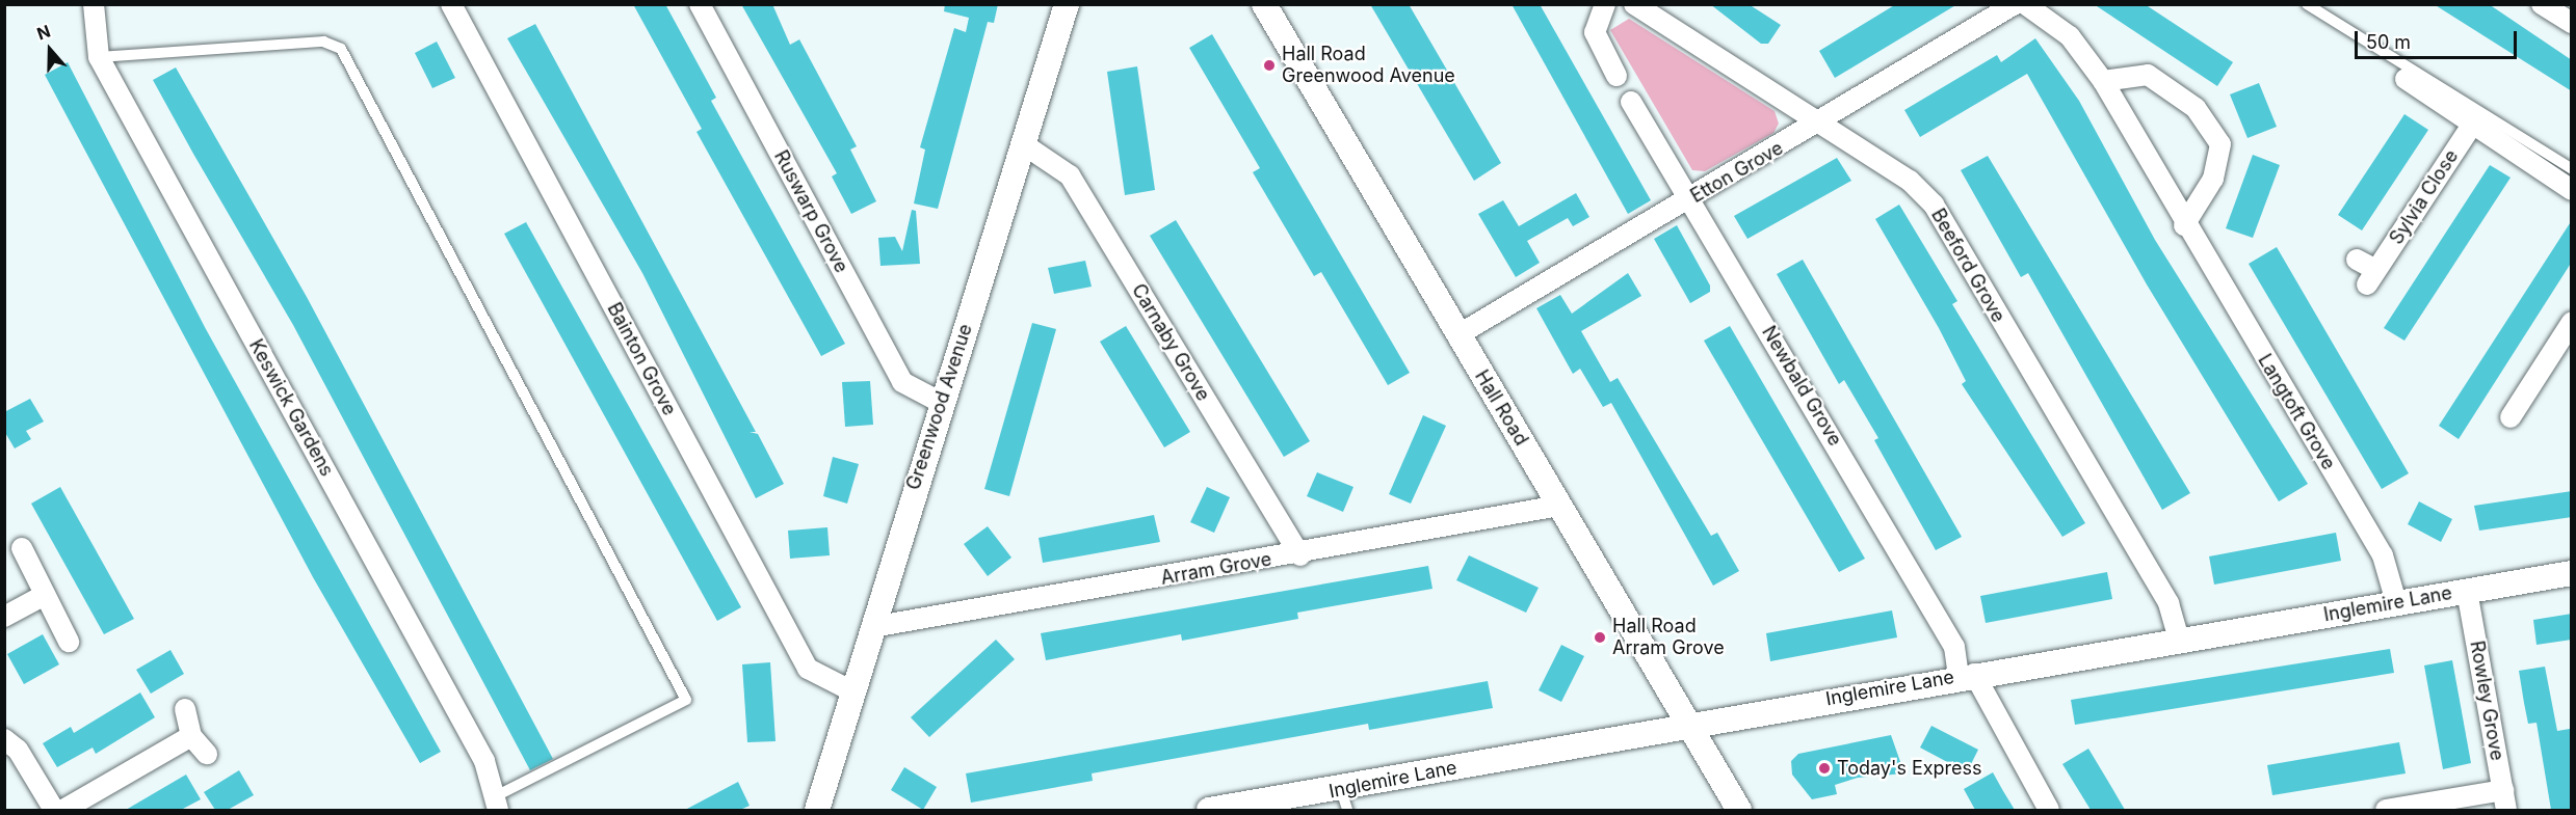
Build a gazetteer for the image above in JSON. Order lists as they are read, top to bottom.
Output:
{
  "streets": {
    "street": [
      "Etton Grove",
      "Sylvia Close",
      "Ruswarp Grove",
      "Beeford Grove",
      "Carnaby Grove",
      "Bainton Grove",
      "Newbald Grove",
      "Greenwood Avenue",
      "Keswick Gardens",
      "Hall Road",
      "Langtoft Grove",
      "Arram Grove",
      "Inglemire Lane",
      "Rowley Grove"
    ]
  },
  "crossings": [
    ["Etton Grove", "Beeford Grove"],
    ["Etton Grove", "Newbald Grove"],
    ["Etton Grove", "Hall Road"],
    ["Ruswarp Grove", "Greenwood Avenue"],
    ["Beeford Grove", "Inglemire Lane"],
    ["Carnaby Grove", "Greenwood Avenue"],
    ["Carnaby Grove", "Arram Grove"],
    ["Bainton Grove", "Greenwood Avenue"],
    ["Newbald Grove", "Inglemire Lane"],
    ["Greenwood Avenue", "Arram Grove"],
    ["Hall Road", "Arram Grove"],
    ["Hall Road", "Inglemire Lane"],
    ["Langtoft Grove", "Inglemire Lane"],
    ["Inglemire Lane", "Rowley Grove"]
  ],
  "places": ["Hall Road Greenwood Avenue", "Hall Road Arram Grove", "Today's Express"],
  "scale_bar": "50 m",
  "north": "top"
}
